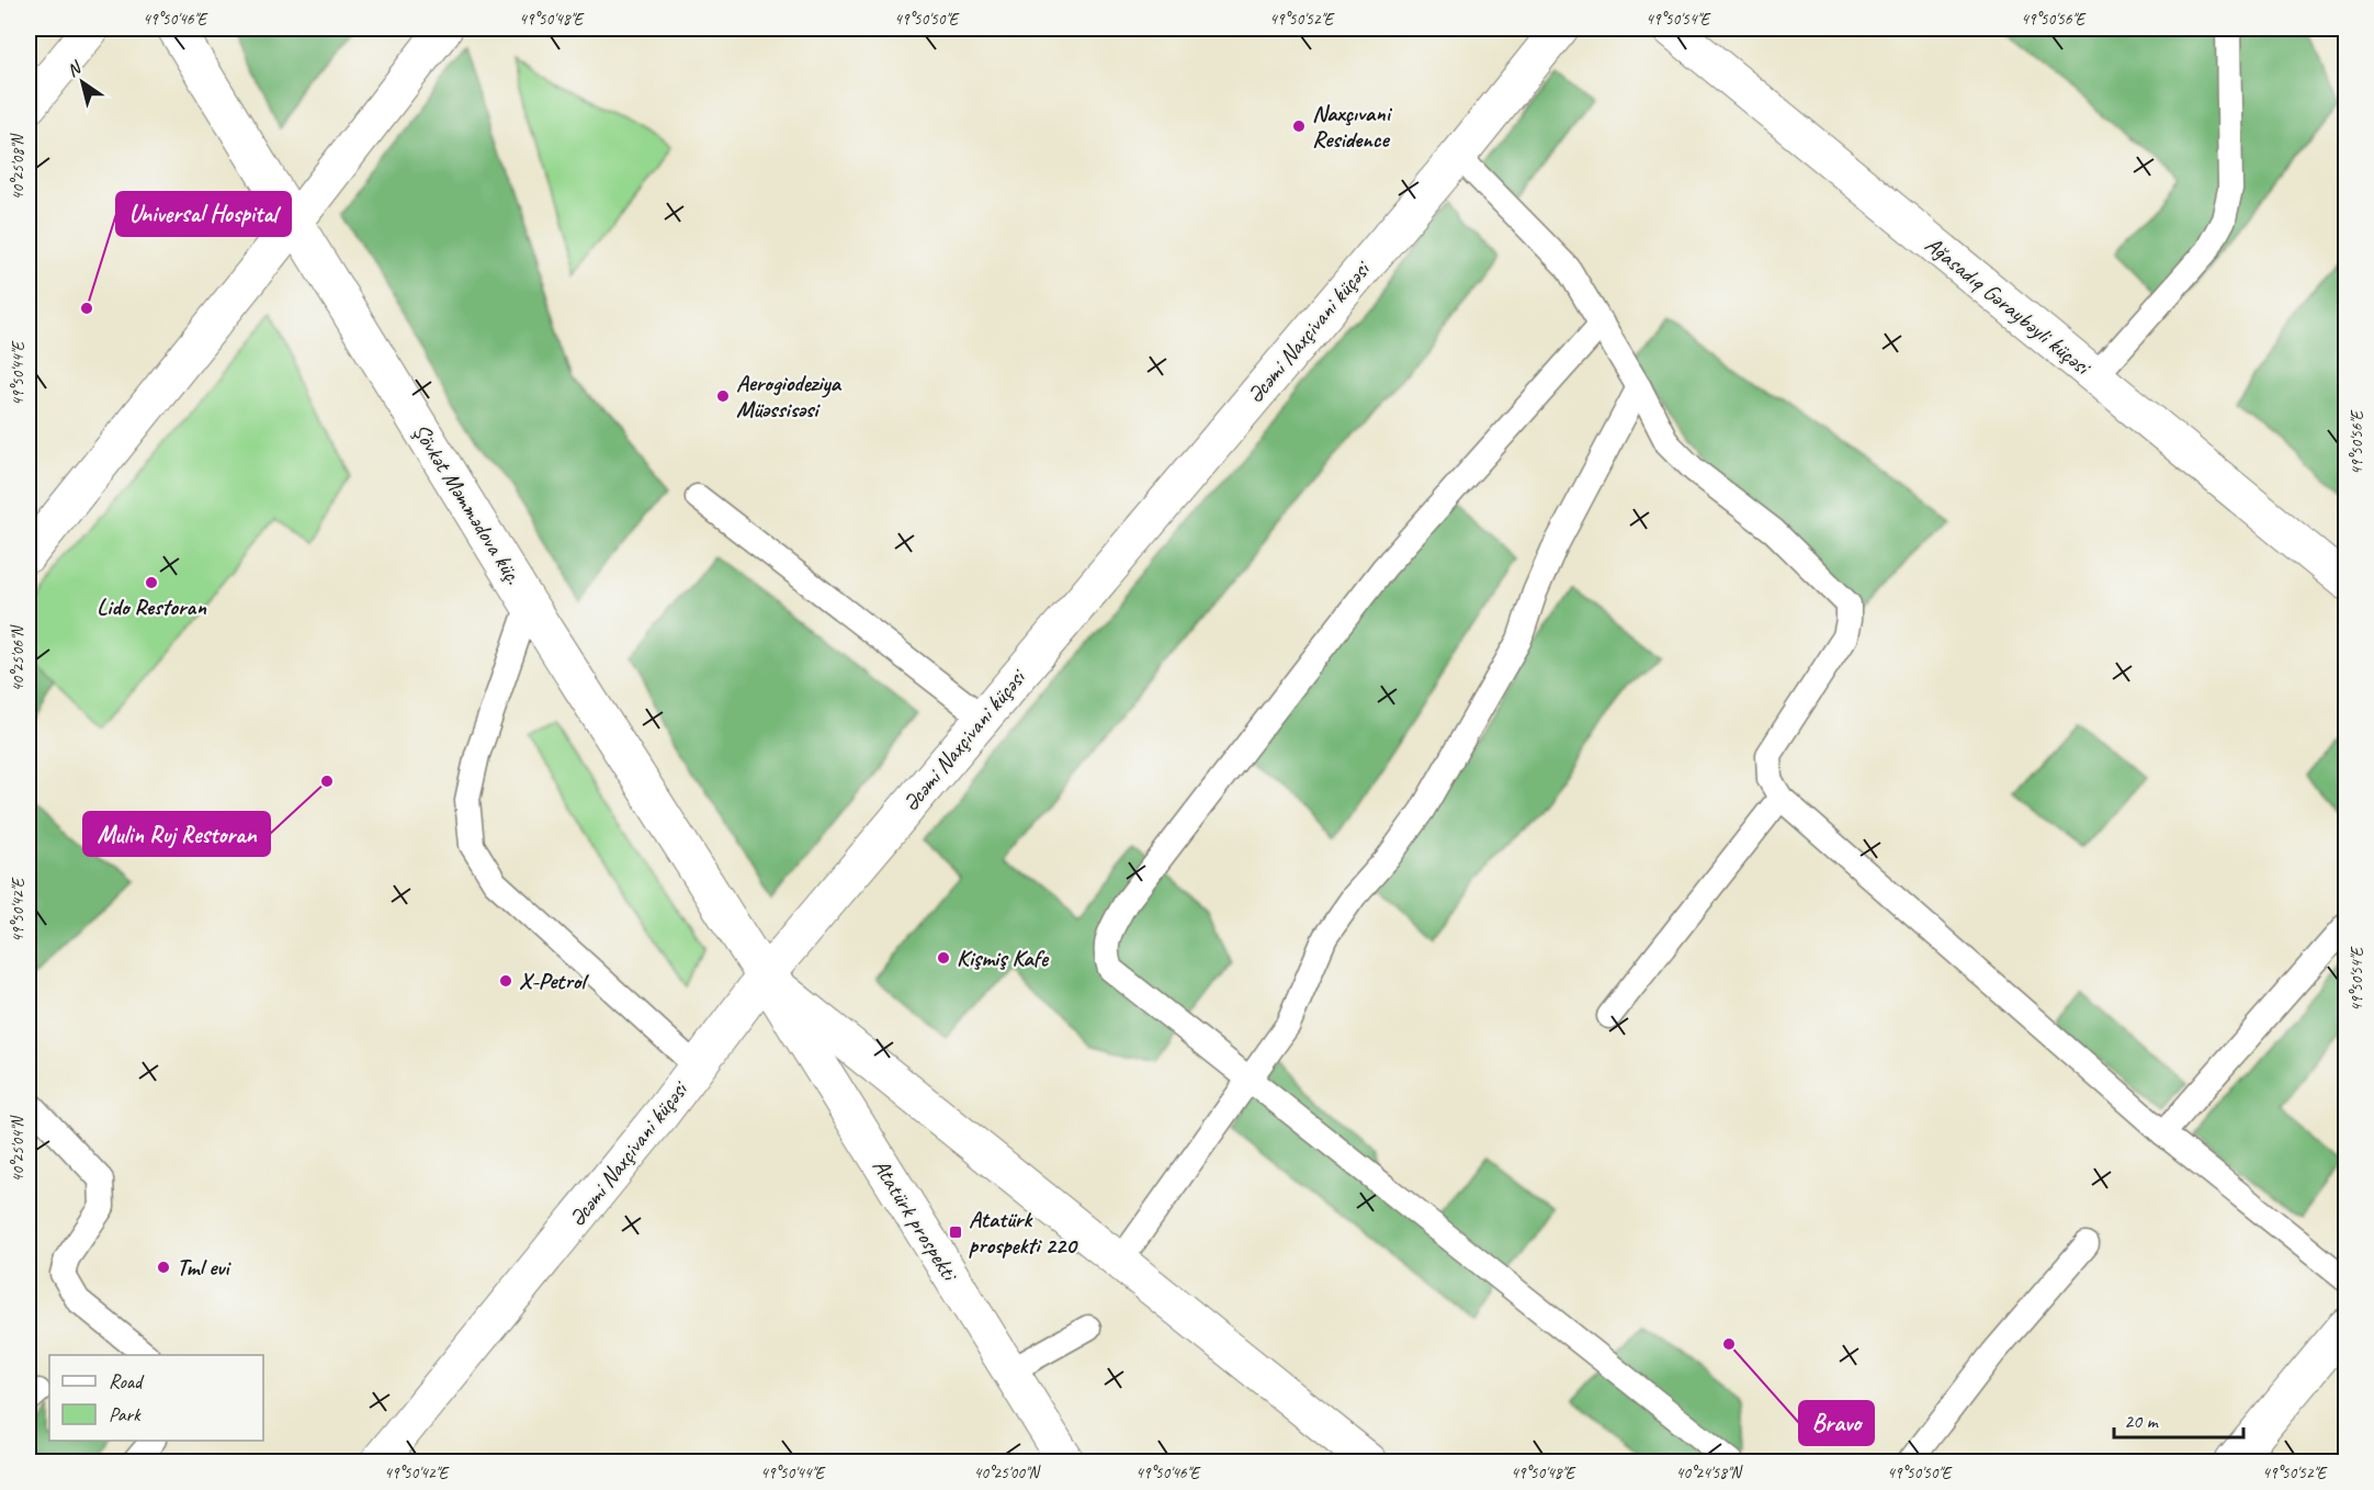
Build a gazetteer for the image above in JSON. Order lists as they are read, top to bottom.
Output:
{
  "streets": {
    "street": [
      "Ağasadıq Gəraybəyli küçəsi",
      "Əcəmi Naxçivani küçəsi",
      "Şövkət Məmmədova küç.",
      "Atatürk prospekti"
    ]
  },
  "crossings": [
    ["Əcəmi Naxçivani küçəsi", "Şövkət Məmmədova küç."],
    ["Əcəmi Naxçivani küçəsi", "Atatürk prospekti"],
    ["Şövkət Məmmədova küç.", "Atatürk prospekti"]
  ],
  "places": {
    "other": [
      "Naxçıvani Residence",
      "Universal Hospital",
      "Aerogiodeziya Müəssisəsi",
      "Lido Restoran",
      "Mulin Ruj Restoran",
      "Kişmiş Kafe",
      "X-Petrol",
      "Tml evi",
      "Bravo"
    ],
    "transit": ["Atatürk prospekti 220"]
  },
  "legend": ["Road", "Park"],
  "scale_bar": "20 m",
  "north": "top left",
  "coordinates": [
    "49°50'46\"E",
    "49°50'48\"E",
    "49°50'50\"E",
    "49°50'52\"E",
    "49°50'54\"E",
    "49°50'56\"E",
    "40°25'08\"N",
    "49°50'44\"E",
    "40°25'06\"N",
    "49°50'42\"E",
    "40°25'04\"N",
    "40°25'00\"N",
    "40°24'58\"N"
  ]
}
